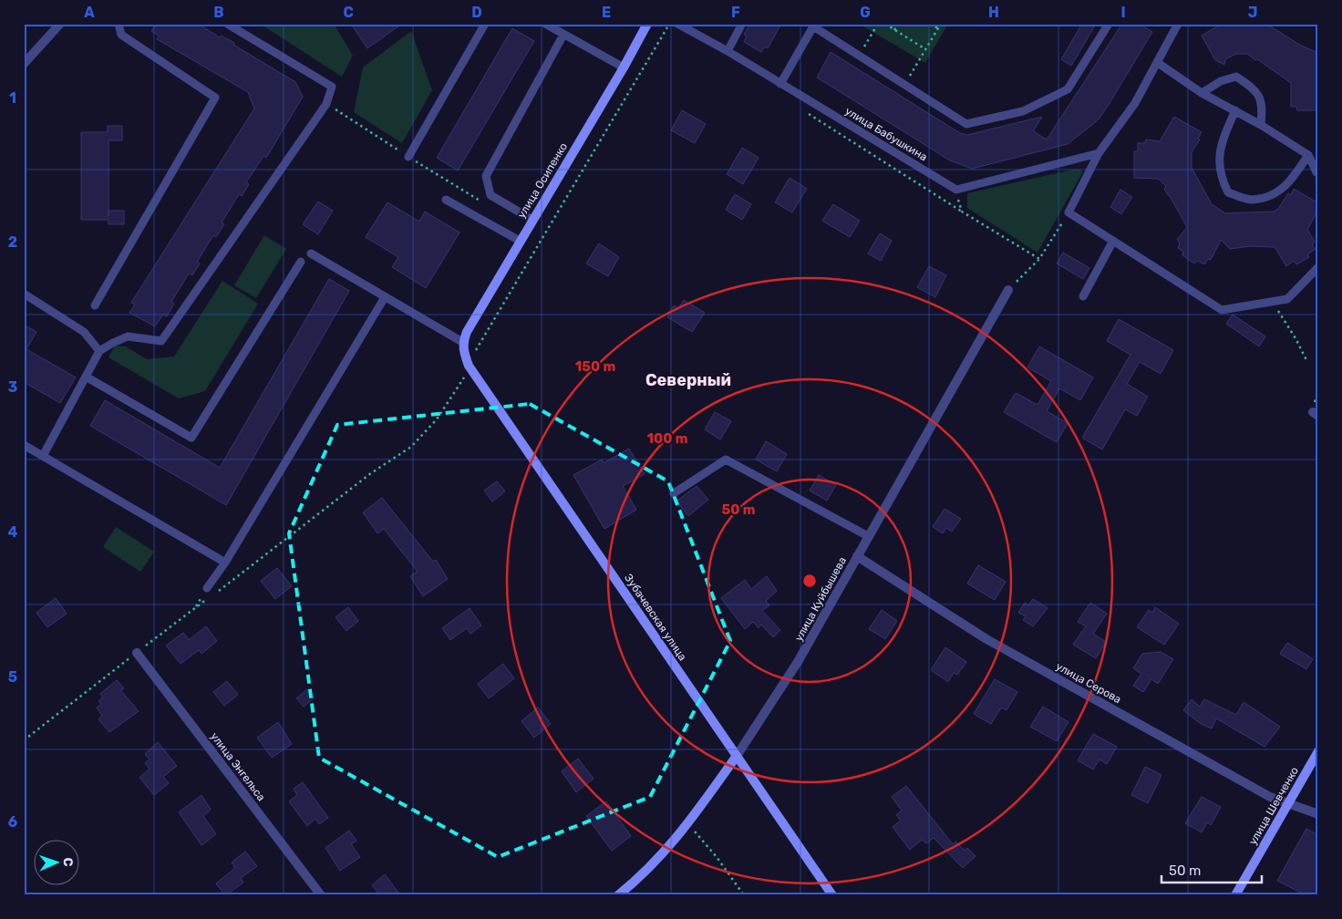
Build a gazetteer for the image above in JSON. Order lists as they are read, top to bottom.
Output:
{
  "streets": {
    "street": [
      "улица Осипенко",
      "улица Куйбышева",
      "Зубачевская улица",
      "улица Серова",
      "улица Энгельса",
      "улица Шевченко"
    ],
    "lane": ["улица Бабушкина"]
  },
  "crossings": [
    ["улица Осипенко", "Зубачевская улица"],
    ["улица Куйбышева", "Зубачевская улица"],
    ["улица Куйбышева", "улица Серова"],
    ["улица Серова", "улица Шевченко"]
  ],
  "districts": ["Северный"],
  "scale_bar": "50 m",
  "north": "right",
  "grid": {
    "columns": [
      "A",
      "B",
      "C",
      "D",
      "E",
      "F",
      "G",
      "H",
      "I",
      "J"
    ],
    "rows": [
      "1",
      "2",
      "3",
      "4",
      "5",
      "6"
    ]
  },
  "rings": ["150 m", "100 m", "50 m"]
}
